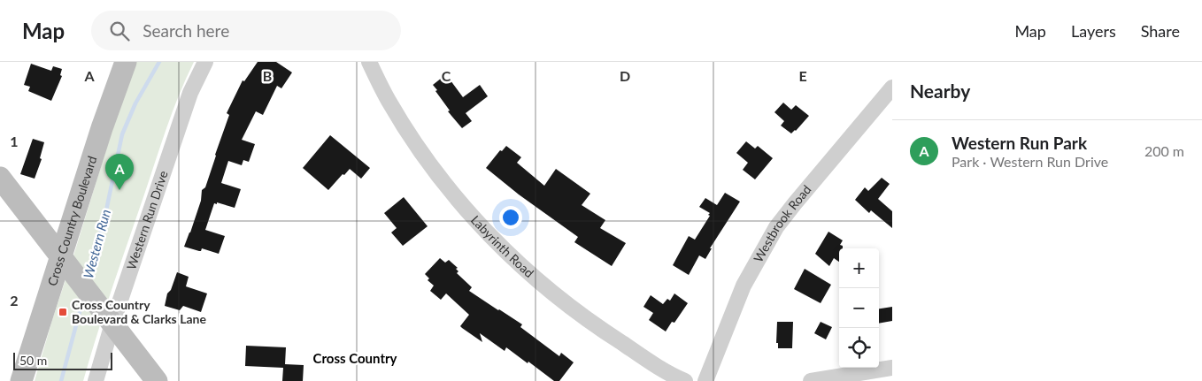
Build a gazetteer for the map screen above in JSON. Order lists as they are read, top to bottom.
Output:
{
  "streets": {
    "main road": ["Cross Country Boulevard"],
    "street": ["Western Run Drive", "Westbrook Road", "Labyrinth Road"]
  },
  "districts": ["Cross Country"],
  "water": ["Western Run"],
  "places": {
    "transit": ["Cross Country Boulevard & Clarks Lane"]
  },
  "scale_bar": "50 m",
  "page": {
    "header": "Map",
    "search": "Search here",
    "nav": ["Map", "Layers", "Share"],
    "heading": "Nearby",
    "list": [
      {
        "mark": "A",
        "name": "Western Run Park",
        "note": "Park · Western Run Drive",
        "value": "200 m"
      }
    ],
    "pins": "A",
    "map_buttons": ["+", "−"],
    "scale": "50 m"
  },
  "grid": {
    "columns": [
      "A",
      "B",
      "C",
      "D",
      "E"
    ],
    "rows": ["1", "2"]
  }
}
